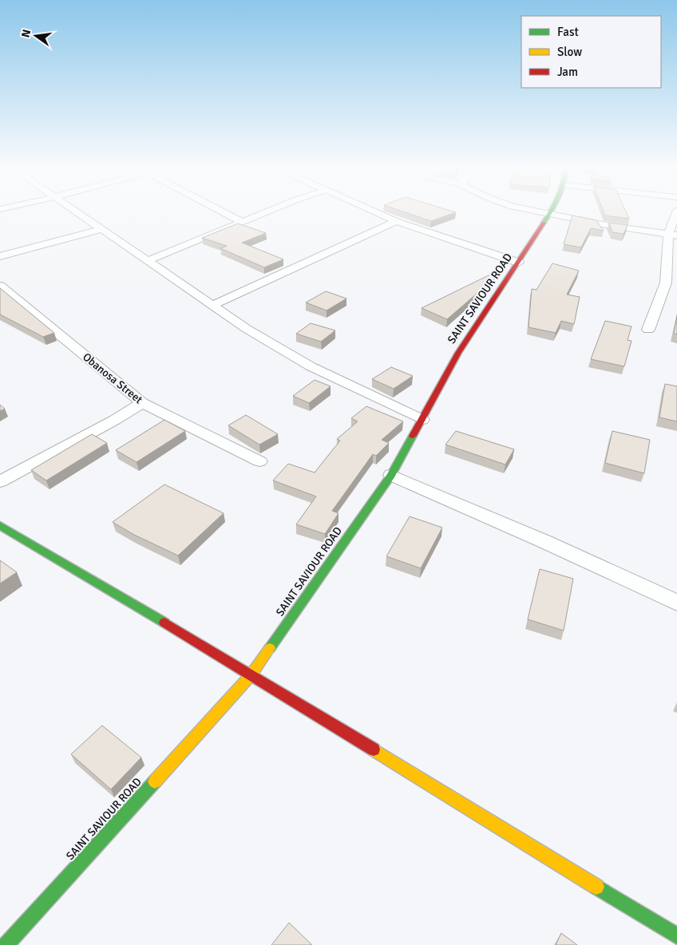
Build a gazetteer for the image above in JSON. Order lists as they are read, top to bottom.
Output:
{
  "streets": {
    "street": ["SAINT SAVIOUR ROAD", "Obanosa Street"]
  },
  "legend": ["Fast", "Slow", "Jam"],
  "north": "left"
}
